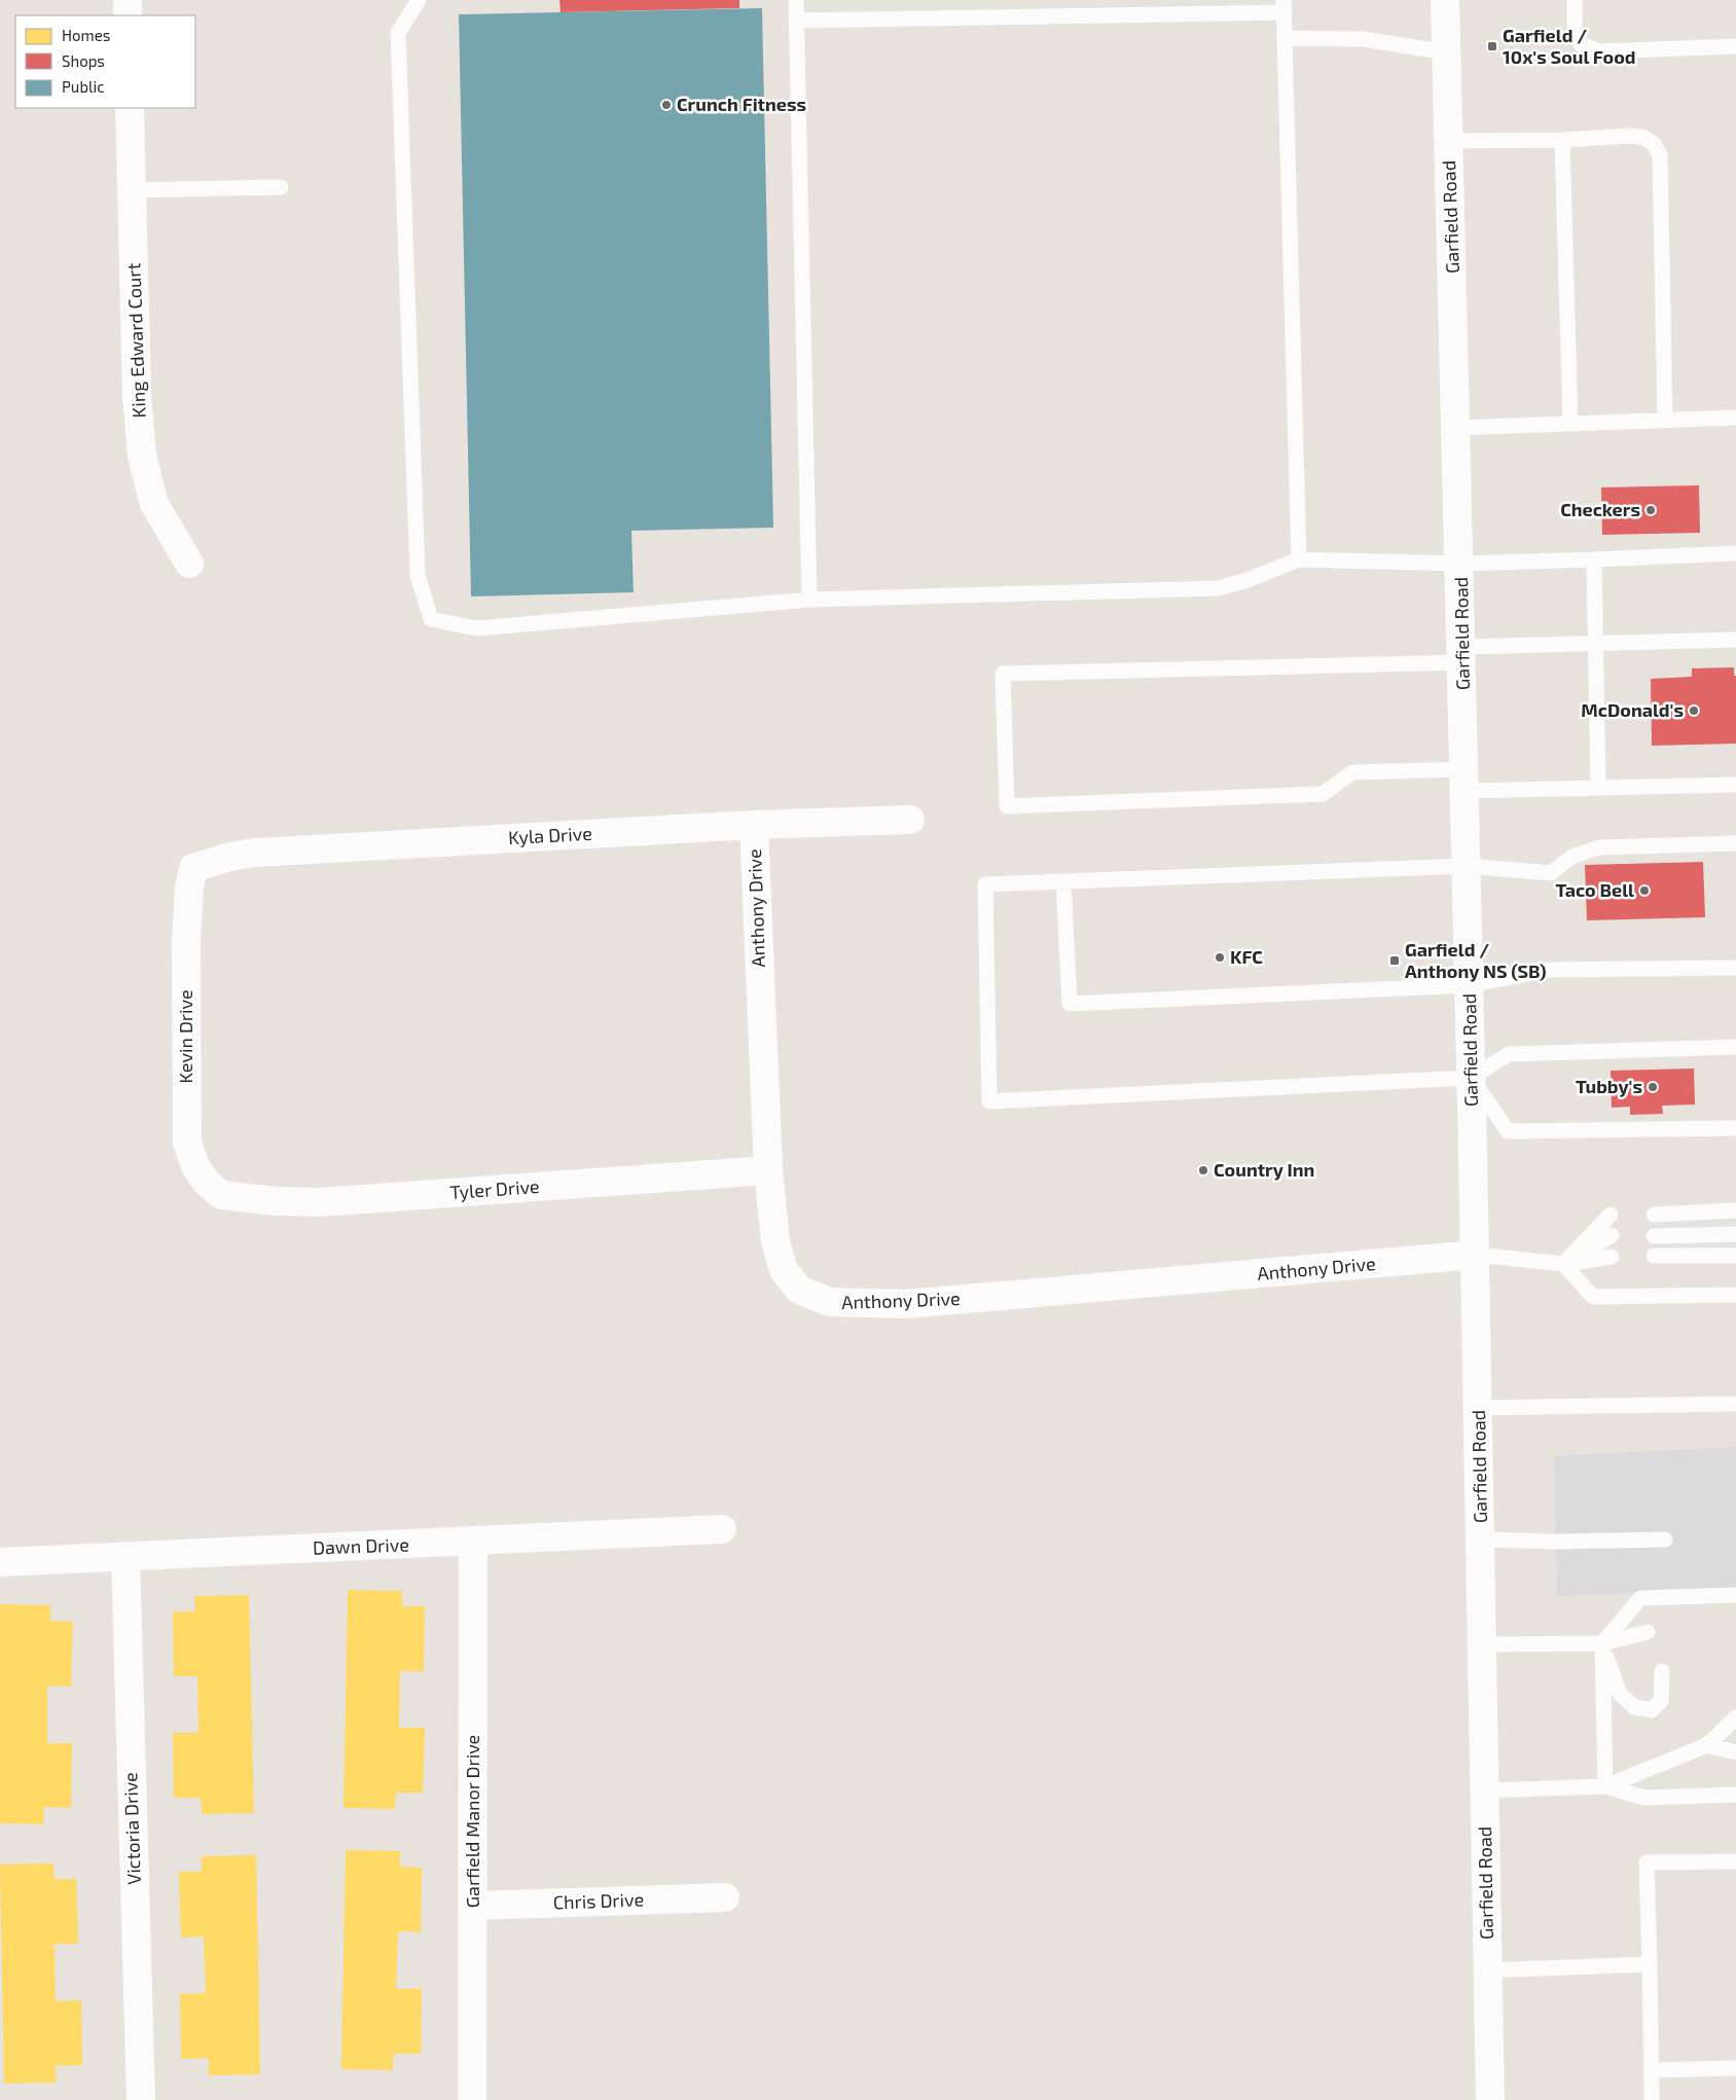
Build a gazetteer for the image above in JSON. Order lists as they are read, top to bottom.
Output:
{
  "streets": {
    "street": [
      "Garfield Road",
      "King Edward Court",
      "Kyla Drive",
      "Anthony Drive",
      "Kevin Drive",
      "Tyler Drive",
      "Dawn Drive",
      "Garfield Manor Drive",
      "Victoria Drive",
      "Chris Drive"
    ]
  },
  "crossings": [
    ["Garfield Road", "Anthony Drive"],
    ["Kyla Drive", "Anthony Drive"],
    ["Kyla Drive", "Kevin Drive"],
    ["Anthony Drive", "Tyler Drive"],
    ["Kevin Drive", "Tyler Drive"],
    ["Dawn Drive", "Garfield Manor Drive"],
    ["Dawn Drive", "Victoria Drive"],
    ["Garfield Manor Drive", "Chris Drive"]
  ],
  "places": {
    "transit": ["Garfield / 10x's Soul Food", "Garfield / Anthony NS (SB)"],
    "other": [
      "Crunch Fitness",
      "Checkers",
      "McDonald's",
      "Taco Bell",
      "KFC",
      "Tubby's",
      "Country Inn"
    ]
  },
  "legend": ["Homes", "Shops", "Public"]
}
